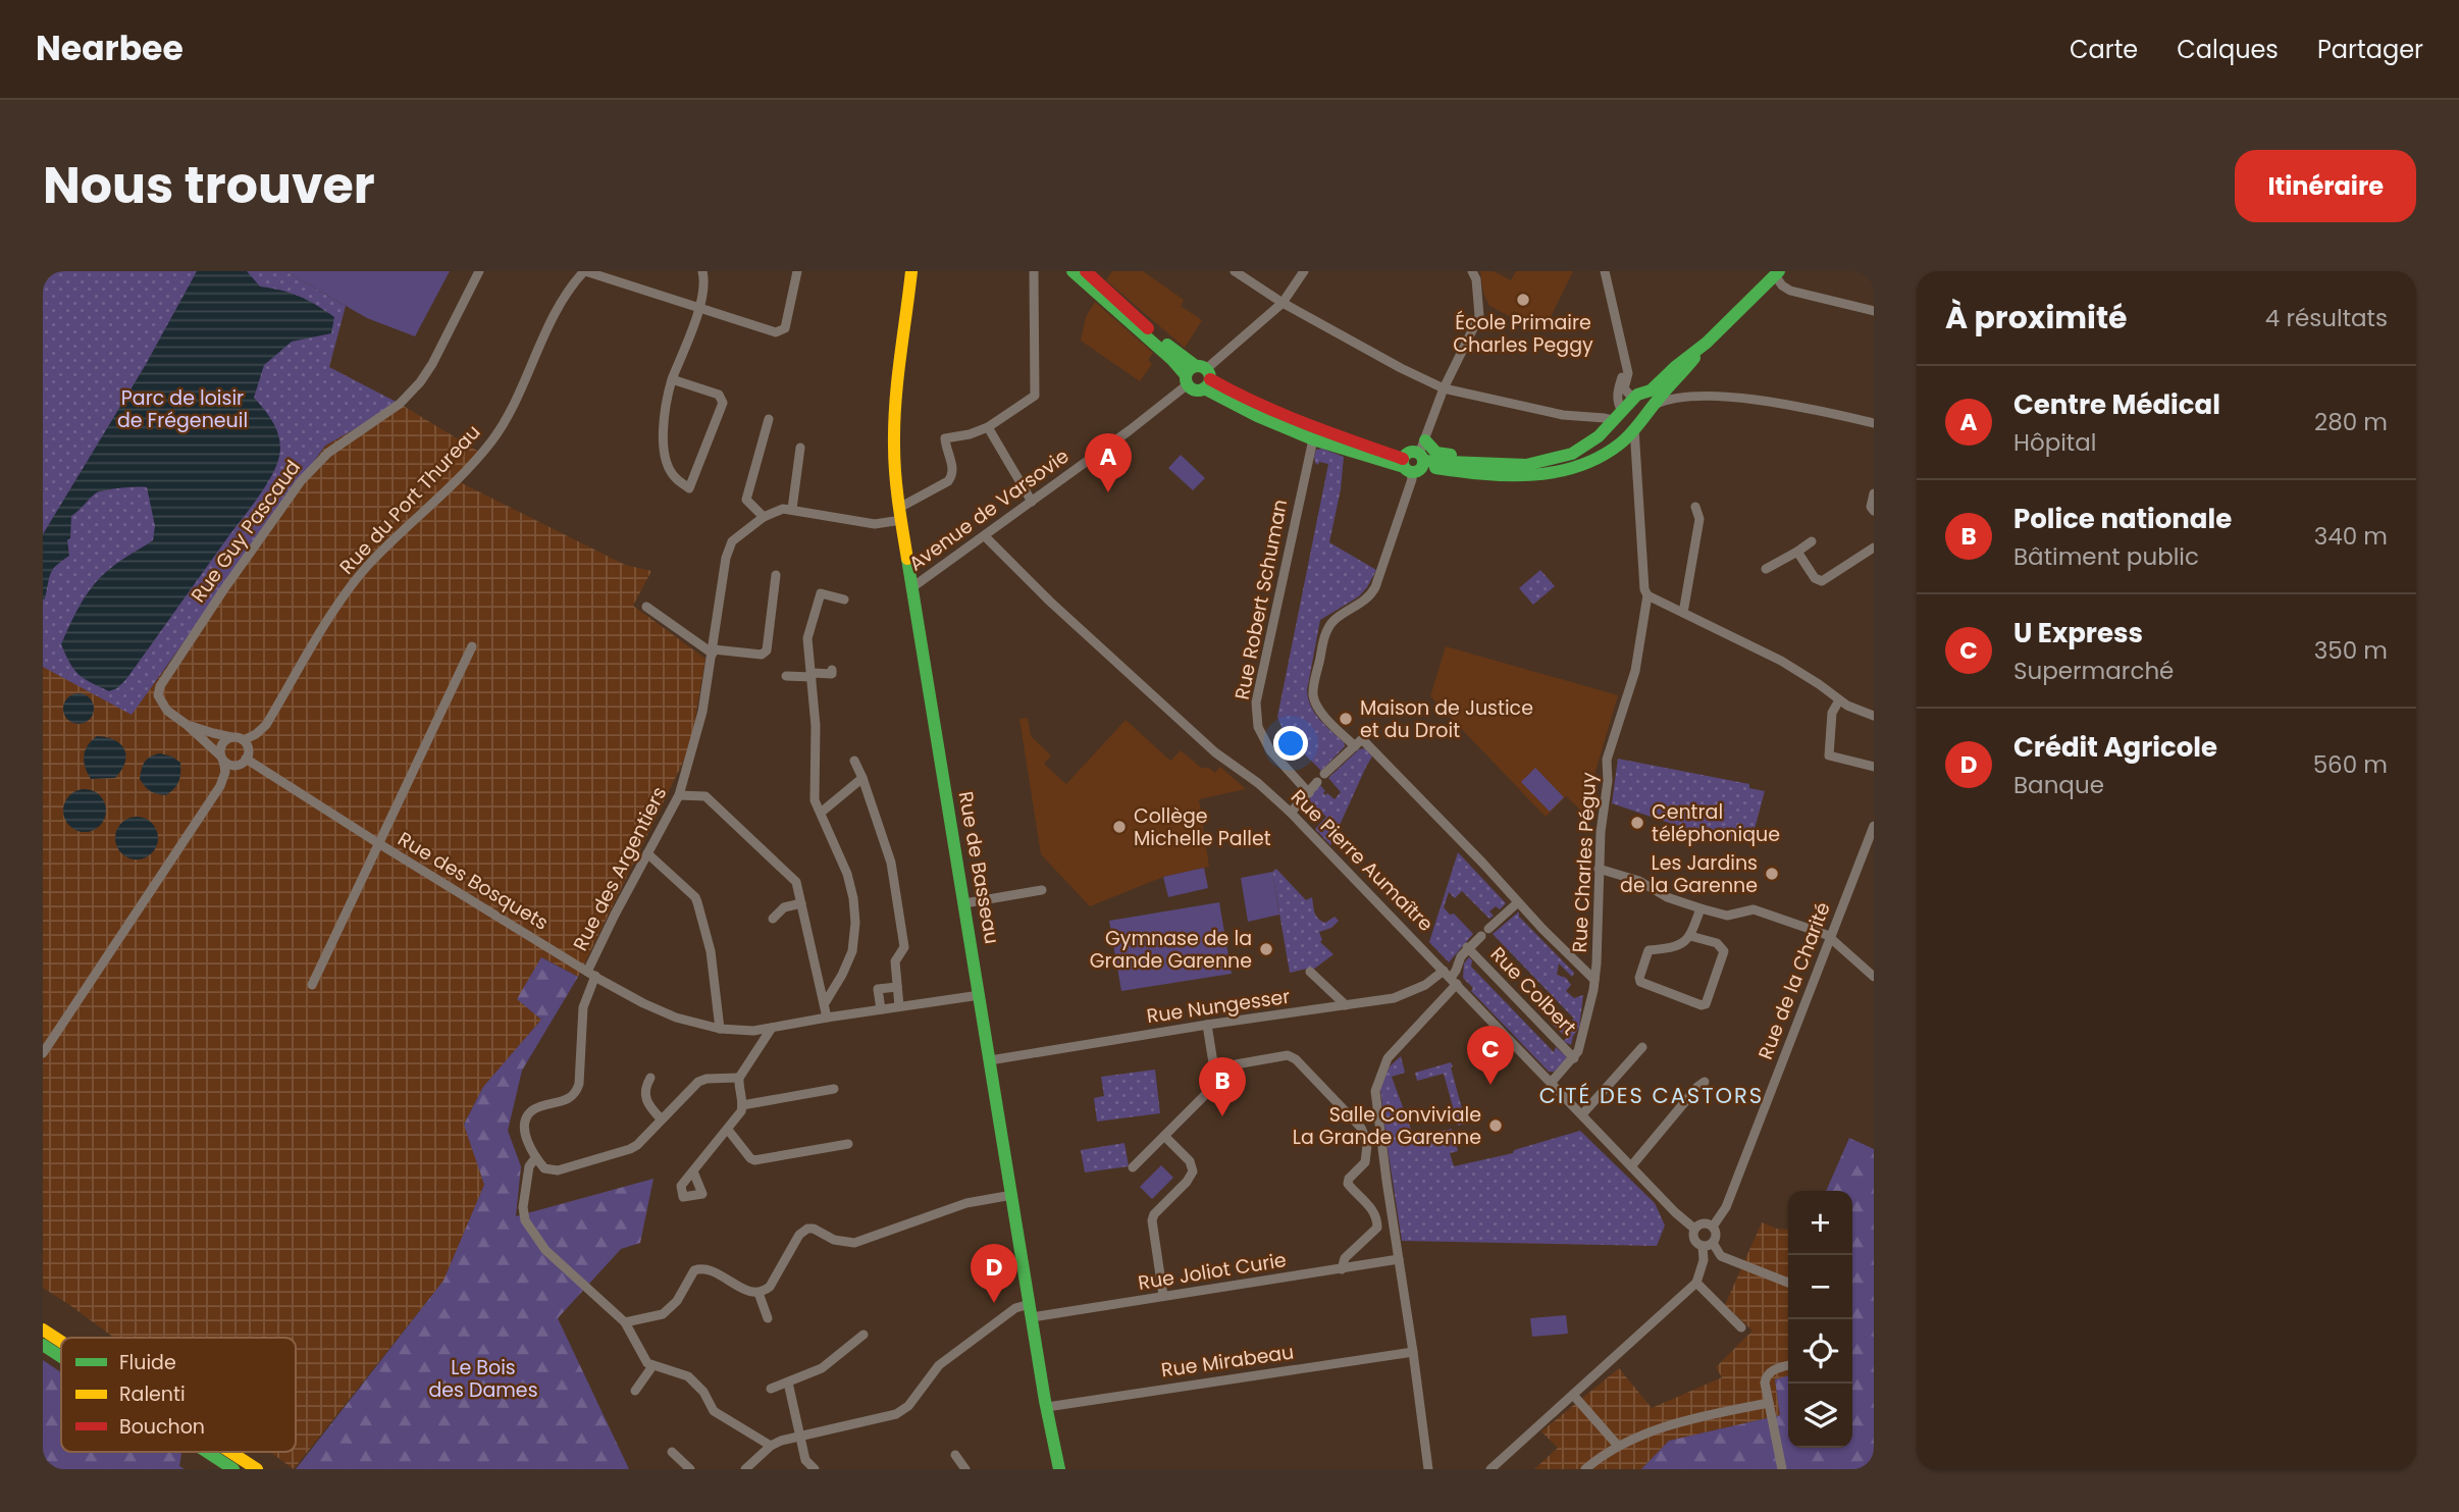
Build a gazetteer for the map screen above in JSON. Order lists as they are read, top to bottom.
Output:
{
  "streets": {
    "main road": ["Rue de Basseau"],
    "street": [
      "Rue du Port Thureau",
      "Avenue de Varsovie",
      "Rue Guy Pascaud",
      "Rue Robert Schuman",
      "Rue Pierre Aumaître",
      "Rue Charles Péguy",
      "Rue des Argentiers",
      "Rue des Bosquets",
      "Rue de la Charité",
      "Rue Colbert",
      "Rue Nungesser",
      "Rue Joliot Curie",
      "Rue Mirabeau"
    ]
  },
  "crossings": [
    ["Rue du Port Thureau", "Rue Guy Pascaud"],
    ["Rue du Port Thureau", "Rue des Bosquets"],
    ["Avenue de Varsovie", "Rue Pierre Aumaître"],
    ["Avenue de Varsovie", "Rue de Basseau"],
    ["Rue Guy Pascaud", "Rue des Bosquets"],
    ["Rue Pierre Aumaître", "Rue Charles Péguy"],
    ["Rue Pierre Aumaître", "Rue de la Charité"],
    ["Rue Pierre Aumaître", "Rue Nungesser"],
    ["Rue Charles Péguy", "Rue Colbert"],
    ["Rue de Basseau", "Rue des Argentiers"],
    ["Rue de Basseau", "Rue des Bosquets"],
    ["Rue de Basseau", "Rue Nungesser"],
    ["Rue de Basseau", "Rue Joliot Curie"],
    ["Rue de Basseau", "Rue Mirabeau"],
    ["Rue des Argentiers", "Rue des Bosquets"]
  ],
  "districts": ["CITÉ DES CASTORS"],
  "parks": ["Parc de loisir de Frégeneuil", "Le Bois des Dames"],
  "places": [
    "École Primaire Charles Peggy",
    "Maison de Justice et du Droit",
    "Central téléphonique",
    "Collège Michelle Pallet",
    "Les Jardins de la Garenne",
    "Gymnase de la Grande Garenne",
    "Salle Conviviale La Grande Garenne"
  ],
  "legend": ["Fluide", "Ralenti", "Bouchon"],
  "page": {
    "header": "Nearbee",
    "nav": ["Carte", "Calques", "Partager"],
    "title": "Nous trouver",
    "buttons": "Itinéraire",
    "heading": ["À proximité", "4 résultats"],
    "list": [
      {
        "mark": "A",
        "name": "Centre Médical",
        "note": "Hôpital",
        "value": "280 m"
      },
      {
        "mark": "B",
        "name": "Police nationale",
        "note": "Bâtiment public",
        "value": "340 m"
      },
      {
        "mark": "C",
        "name": "U Express",
        "note": "Supermarché",
        "value": "350 m"
      },
      {
        "mark": "D",
        "name": "Crédit Agricole",
        "note": "Banque",
        "value": "560 m"
      }
    ],
    "pins": [
      "A",
      "C",
      "B",
      "D"
    ],
    "map_buttons": ["+", "−"]
  }
}
